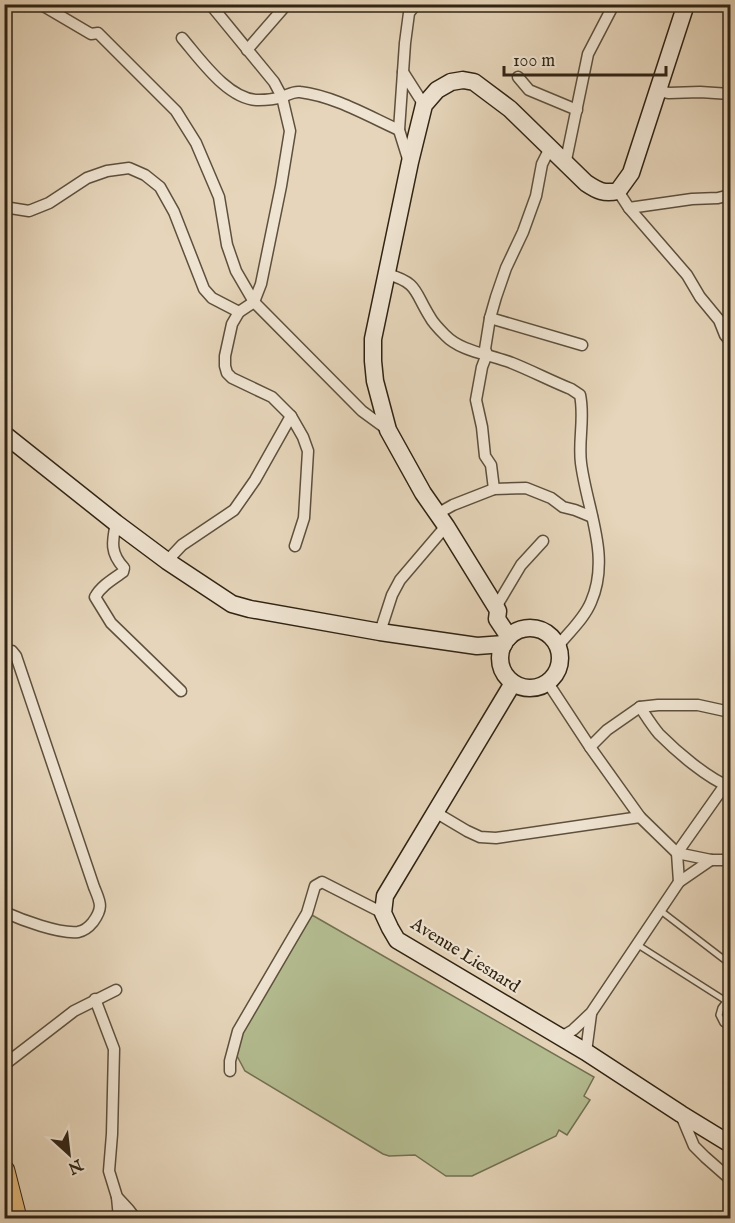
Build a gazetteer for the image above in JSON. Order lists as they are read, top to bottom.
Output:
{
  "streets": {
    "street": ["Avenue Liesnard"]
  },
  "scale_bar": "100 m",
  "north": "bottom right"
}
